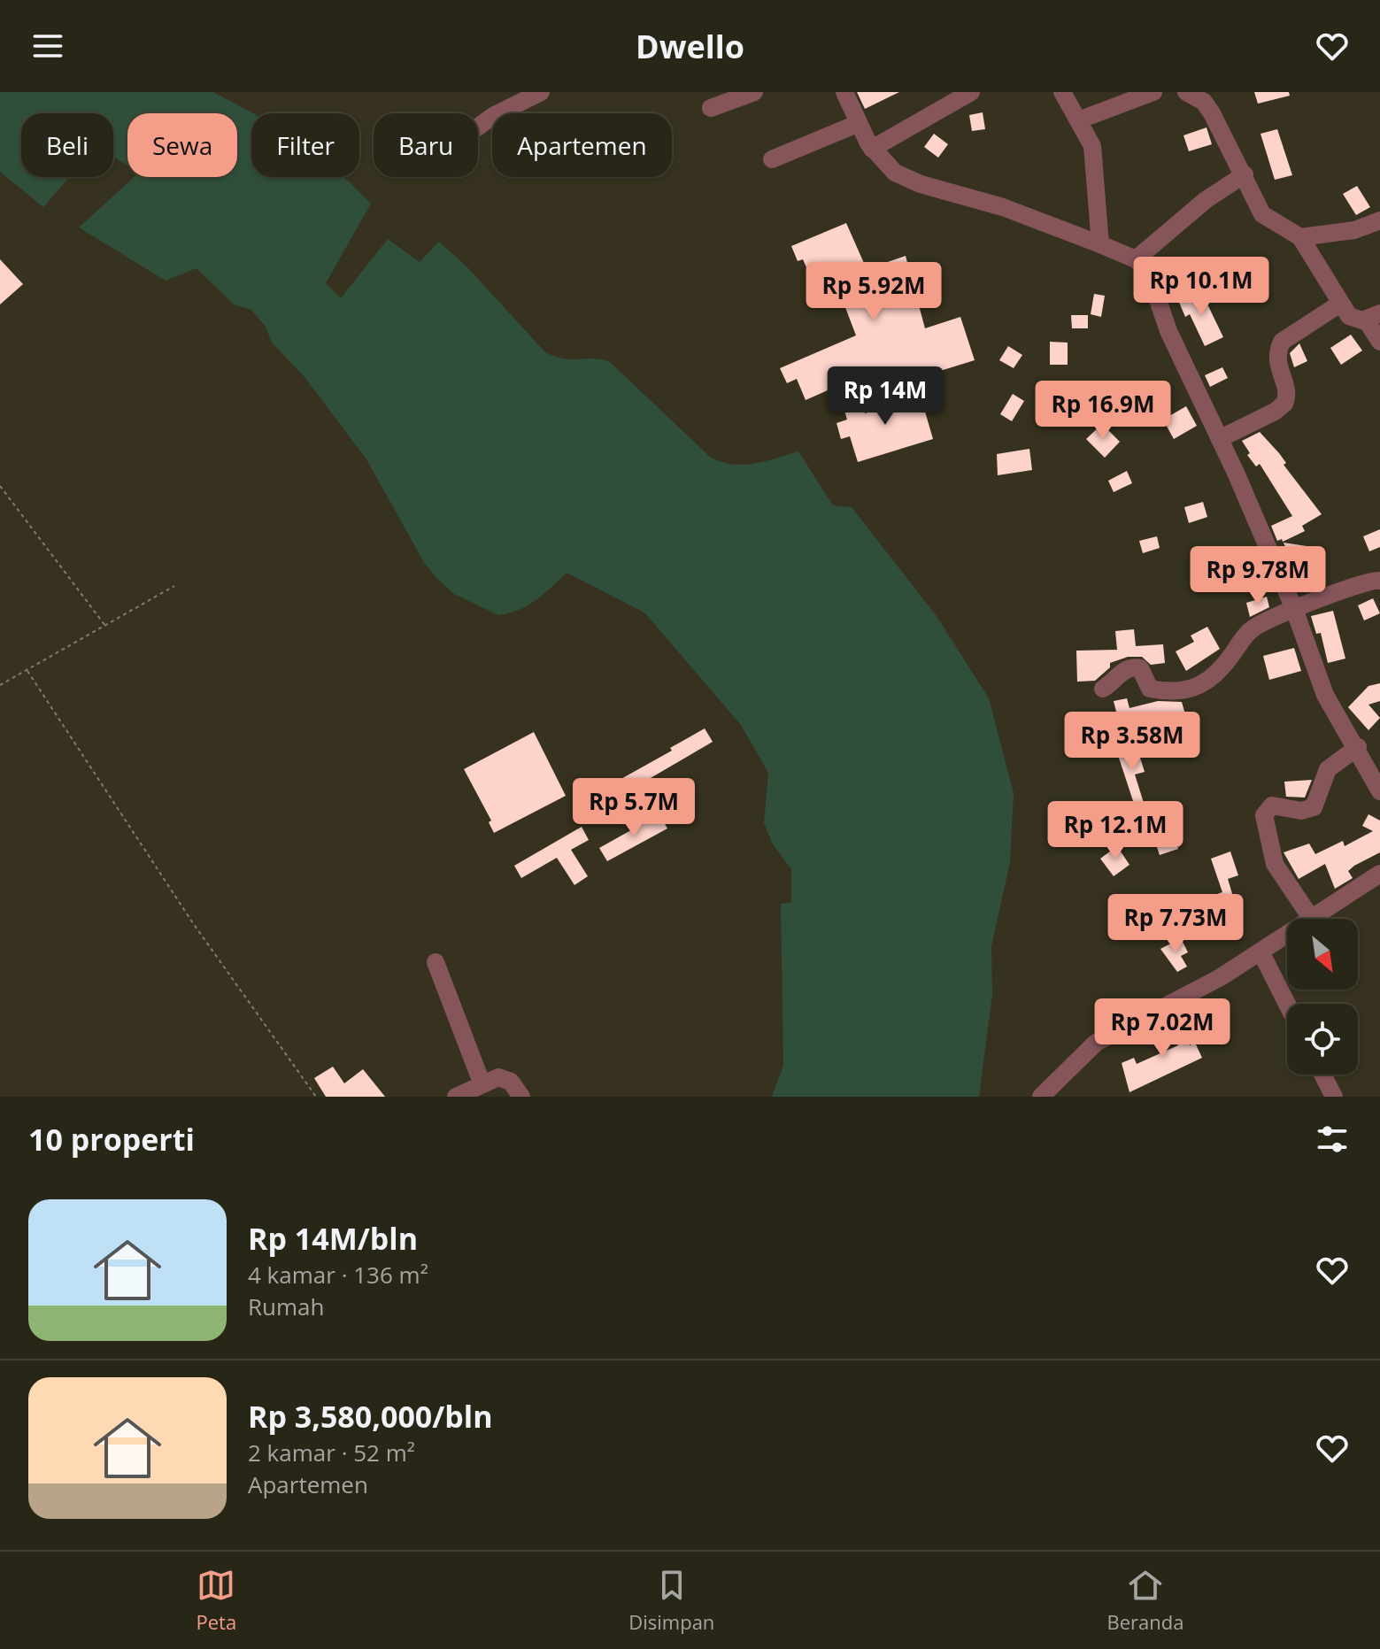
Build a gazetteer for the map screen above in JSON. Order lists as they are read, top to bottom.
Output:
{
  "north": "bottom right",
  "page": {
    "header": "Dwello",
    "chip": [
      "Beli",
      "Sewa",
      "Filter",
      "Baru",
      "Apartemen"
    ],
    "price": [
      "Rp 10.1M",
      "Rp 5.92M",
      "Rp 14M",
      "Rp 16.9M",
      "Rp 9.78M",
      "Rp 3.58M",
      "Rp 5.7M",
      "Rp 12.1M",
      "Rp 7.73M",
      "Rp 7.02M"
    ],
    "heading": "10 properti",
    "list": [
      {
        "name": "Rp 14M/bln",
        "note": "4 kamar · 136 m² · Rumah"
      },
      {
        "name": "Rp 3,580,000/bln",
        "note": "2 kamar · 52 m² · Apartemen"
      }
    ],
    "tabs": ["Peta", "Disimpan", "Beranda"]
  }
}
